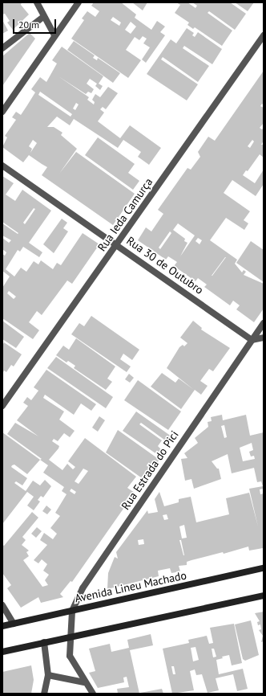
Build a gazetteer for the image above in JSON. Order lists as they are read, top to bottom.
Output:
{
  "streets": {
    "street": [
      "Rua Ieda Camurça",
      "Rua 30 de Outubro",
      "Rua Estrada do Pici",
      "Avenida Lineu Machado"
    ]
  },
  "crossings": [
    ["Rua Ieda Camurça", "Rua 30 de Outubro"],
    ["Rua 30 de Outubro", "Rua Estrada do Pici"],
    ["Rua Estrada do Pici", "Avenida Lineu Machado"]
  ],
  "scale_bar": "20 m"
}
